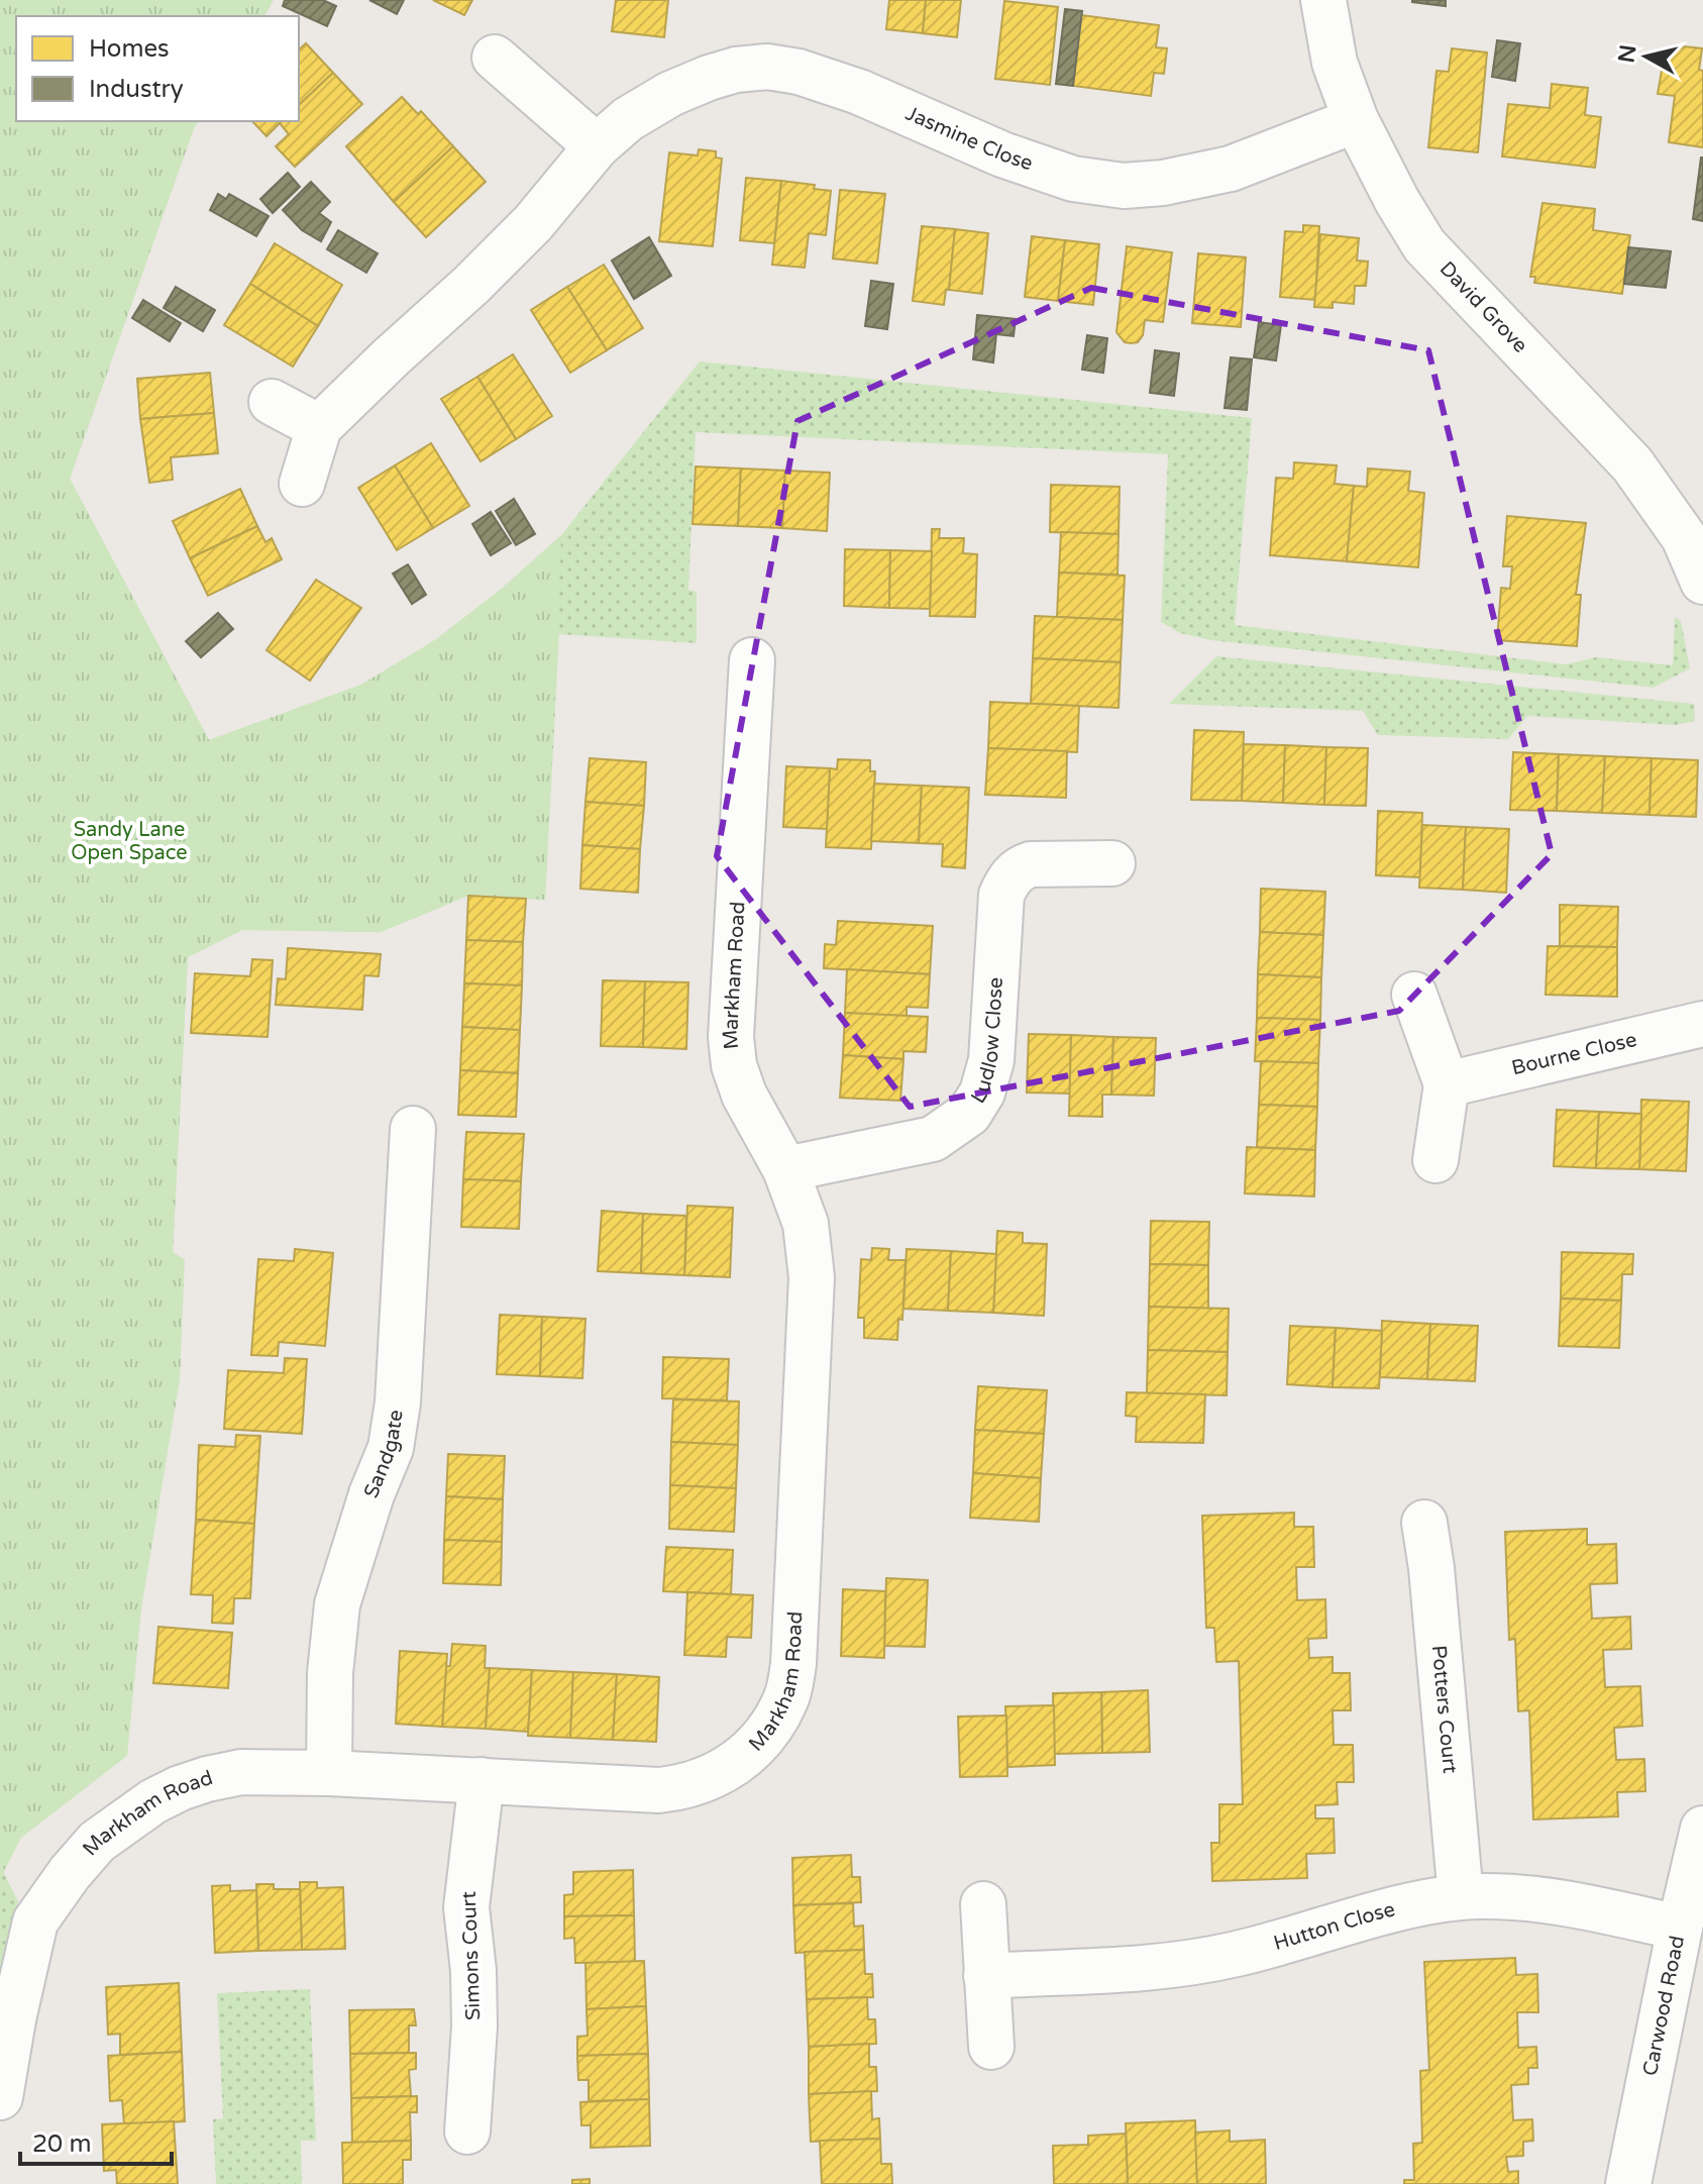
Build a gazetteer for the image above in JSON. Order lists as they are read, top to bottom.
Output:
{
  "streets": {
    "street": [
      "Jasmine Close",
      "David Grove",
      "Markham Road",
      "Ludlow Close",
      "Bourne Close",
      "Sandgate",
      "Potters Court",
      "Hutton Close",
      "Simons Court",
      "Carwood Road"
    ]
  },
  "crossings": [
    ["Jasmine Close", "David Grove"],
    ["Markham Road", "Ludlow Close"],
    ["Markham Road", "Sandgate"],
    ["Markham Road", "Simons Court"],
    ["Potters Court", "Hutton Close"],
    ["Hutton Close", "Carwood Road"]
  ],
  "parks": ["Sandy Lane Open Space"],
  "legend": ["Homes", "Industry"],
  "scale_bar": "20 m",
  "north": "left"
}
